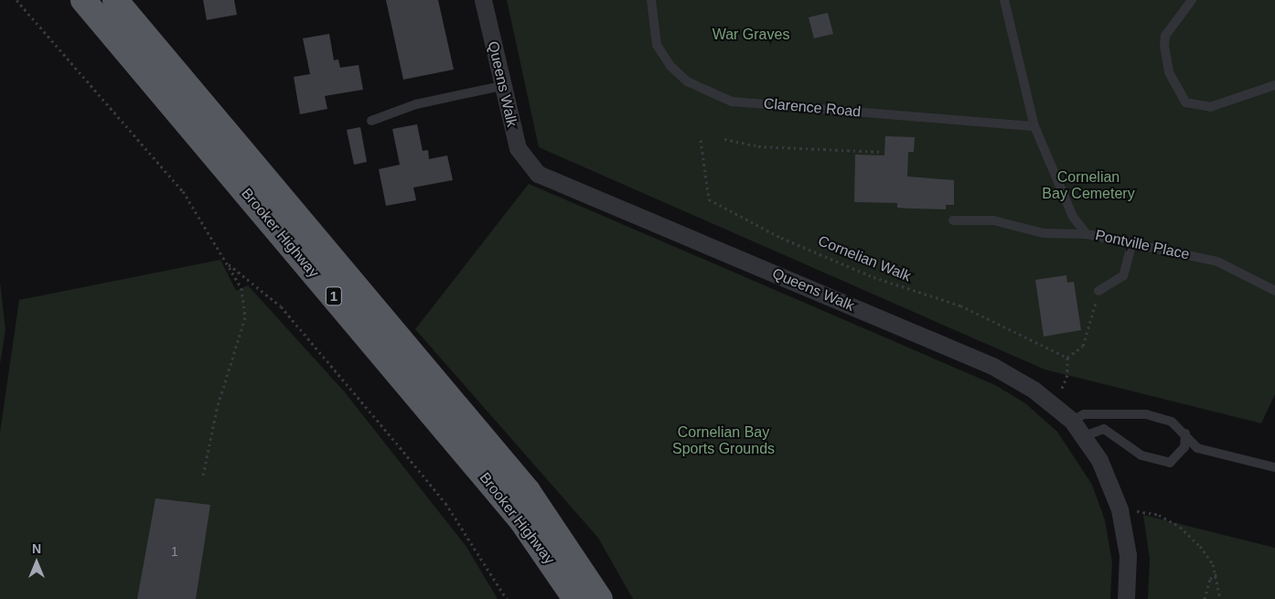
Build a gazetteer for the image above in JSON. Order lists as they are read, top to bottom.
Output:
{
  "streets": {
    "highway": ["Brooker Highway", "1"],
    "street": ["Queens Walk"],
    "lane": ["Clarence Road", "Pontville Place"],
    "path": ["Cornelian Walk"]
  },
  "crossings": [
    ["Clarence Road", "Pontville Place"]
  ],
  "parks": ["War Graves", "Cornelian Bay Cemetery", "Cornelian Bay Sports Grounds"],
  "house_numbers": ["1"],
  "north": "top"
}
